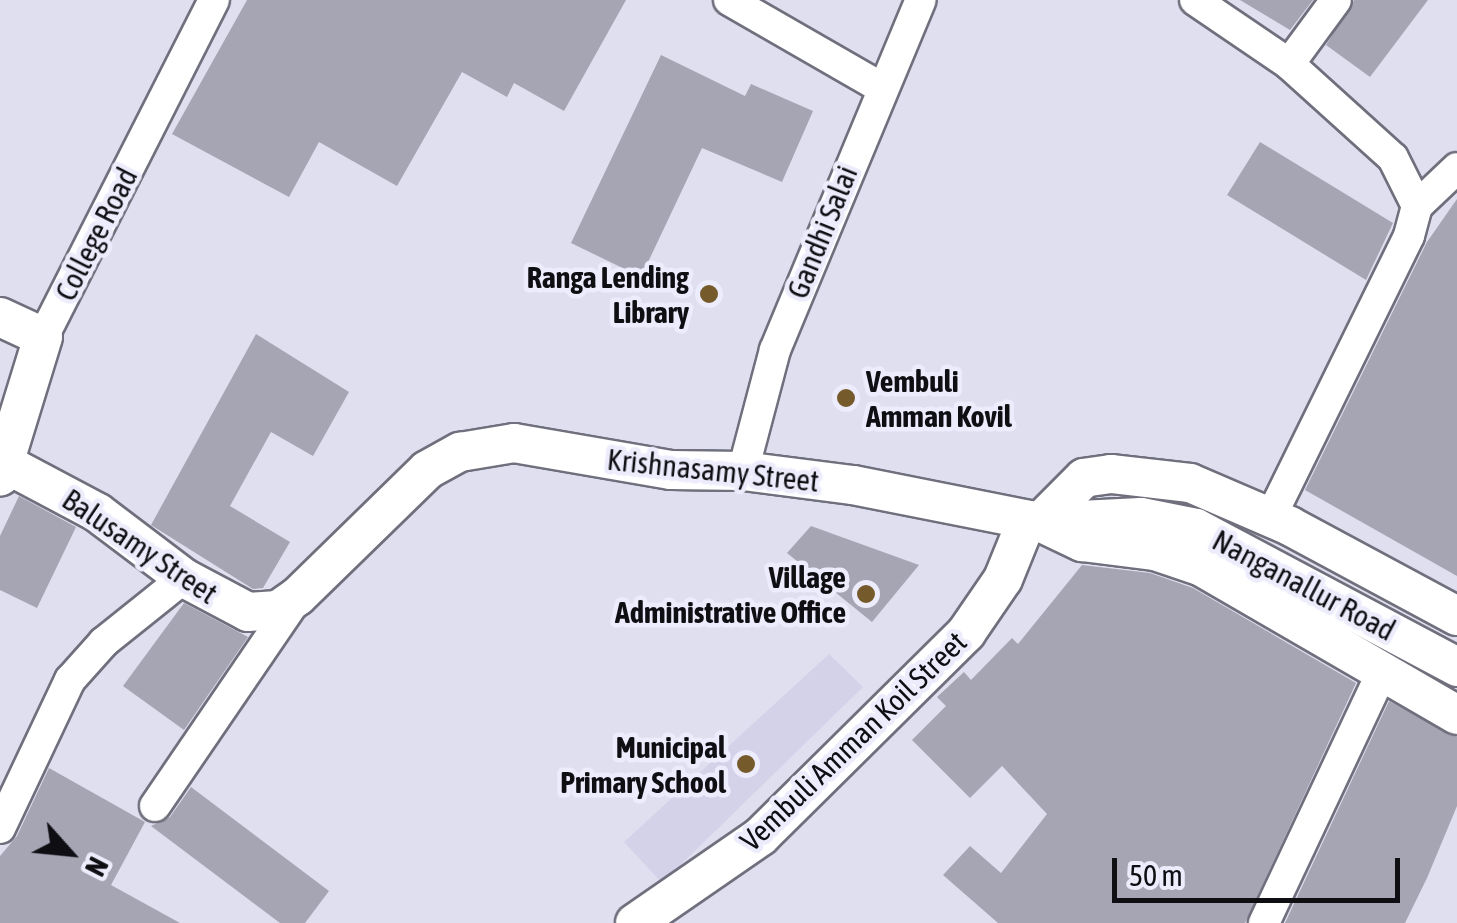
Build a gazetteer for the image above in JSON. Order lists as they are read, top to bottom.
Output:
{
  "streets": {
    "street": [
      "Gandhi Salai",
      "College Road",
      "Krishnasamy Street",
      "Balusamy Street",
      "Nanganallur Road",
      "Vembuli Amman Koil Street"
    ]
  },
  "crossings": [
    ["Gandhi Salai", "Krishnasamy Street"],
    ["College Road", "Balusamy Street"],
    ["Krishnasamy Street", "Balusamy Street"],
    ["Krishnasamy Street", "Nanganallur Road"],
    ["Krishnasamy Street", "Vembuli Amman Koil Street"],
    ["Nanganallur Road", "Vembuli Amman Koil Street"]
  ],
  "places": [
    "Ranga Lending Library",
    "Vembuli Amman Kovil",
    "Village Administrative Office",
    "Municipal Primary School"
  ],
  "scale_bar": "50 m",
  "north": "bottom right"
}
